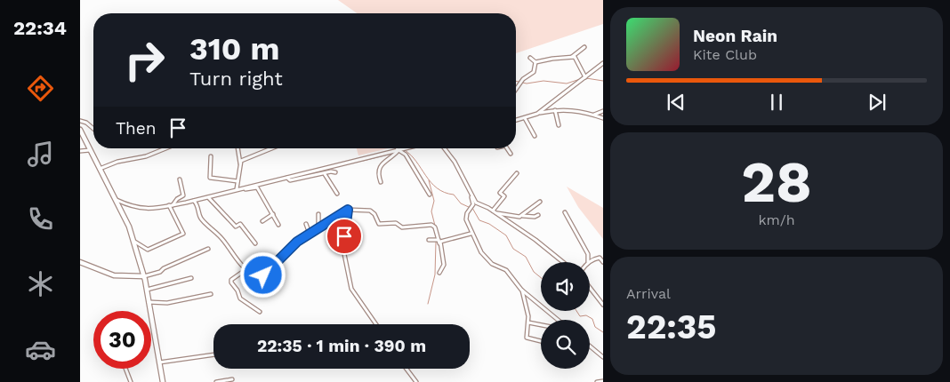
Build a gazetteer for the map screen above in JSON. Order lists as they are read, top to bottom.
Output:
{
  "page": {
    "tabs": "22:34",
    "turn": ["310 m", "Turn right"],
    "song": ["Neon Rain", "Kite Club"],
    "then": "Then",
    "tile": [
      ["28", "km/h"],
      ["Arrival", "22:35"]
    ],
    "limit": "30",
    "trip": "22:35 · 1 min · 390 m"
  }
}
